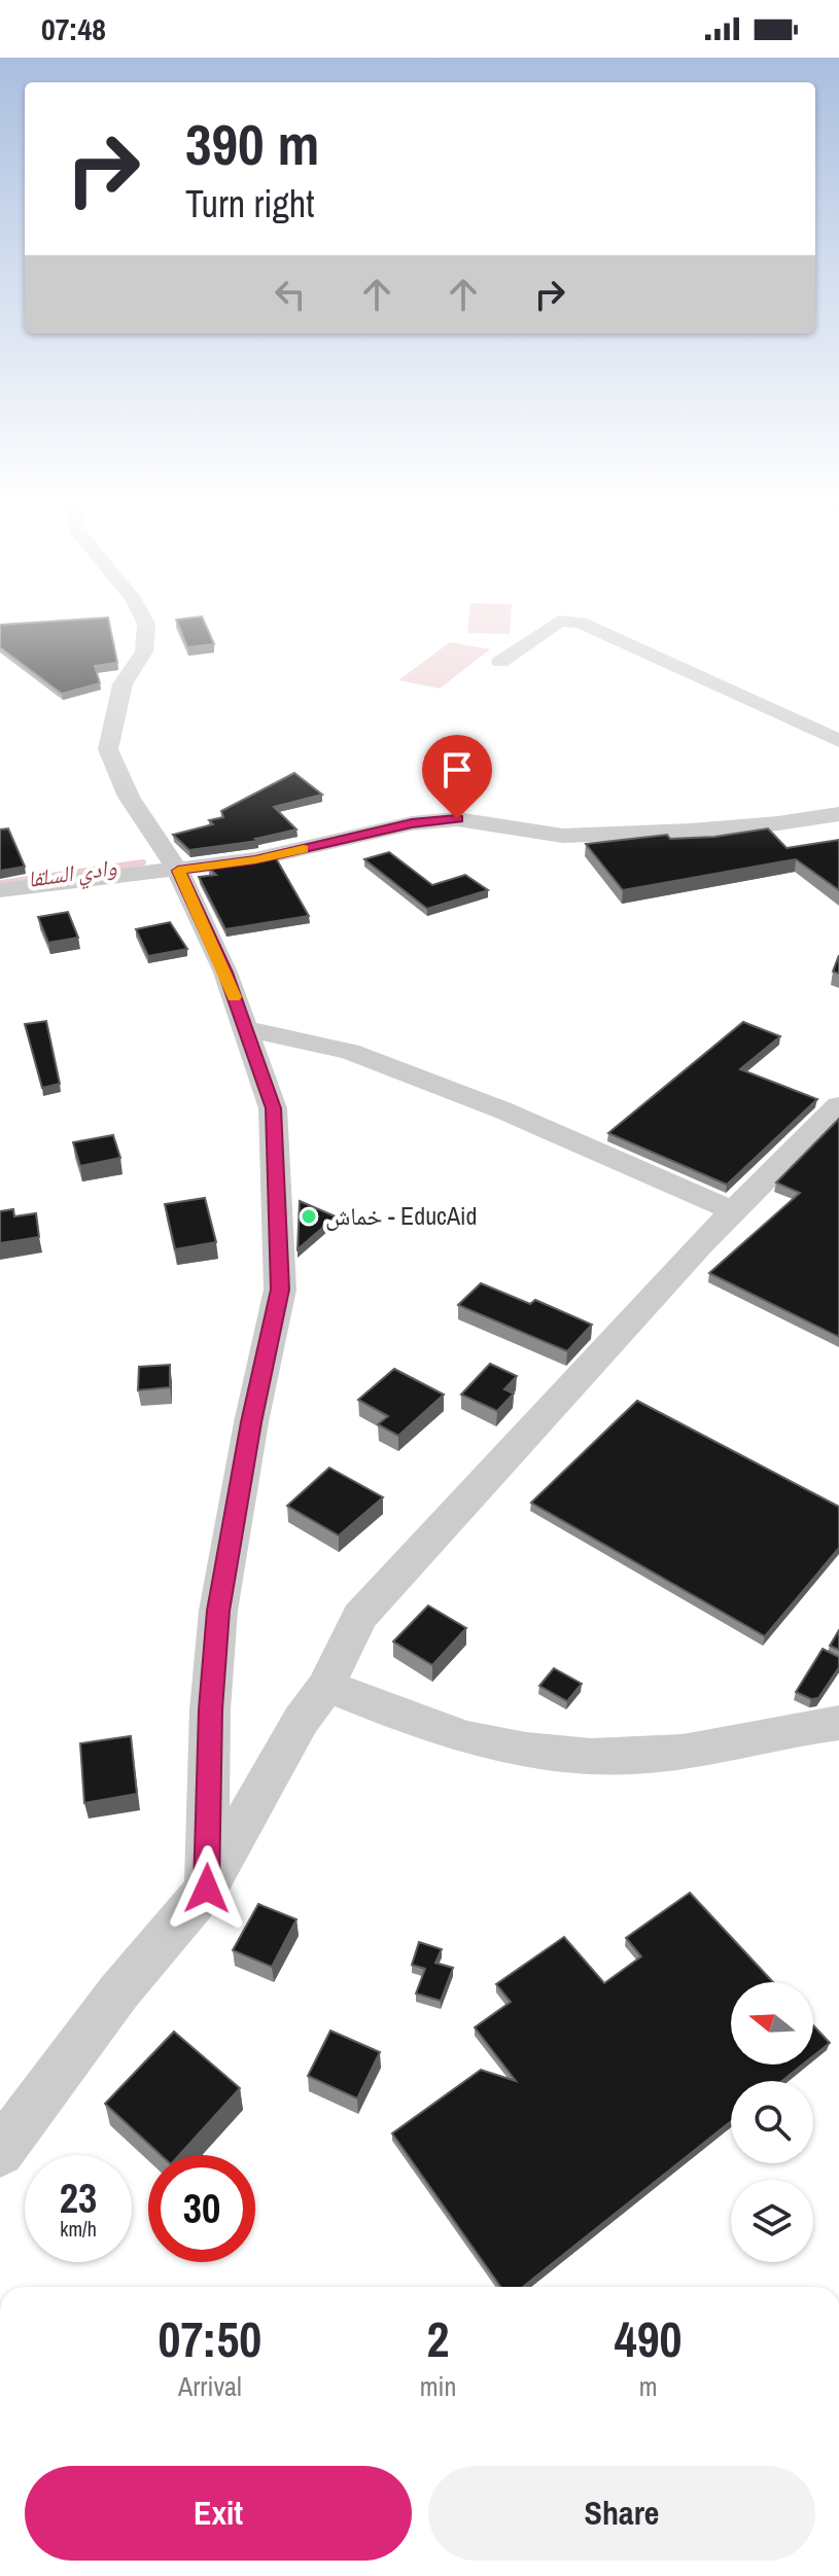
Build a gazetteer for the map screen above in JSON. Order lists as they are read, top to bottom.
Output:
{
  "water": ["وادي السلقا"],
  "places": ["خماش - EducAid"],
  "north": "left",
  "page": {
    "status": "07:48",
    "turn": ["390 m", "Turn right"],
    "speed": "23 km/h",
    "limit": "30",
    "eta": [
      "07:50",
      "Arrival",
      "2",
      "min",
      "490",
      "m"
    ],
    "buttons": ["Exit", "Share"]
  }
}
